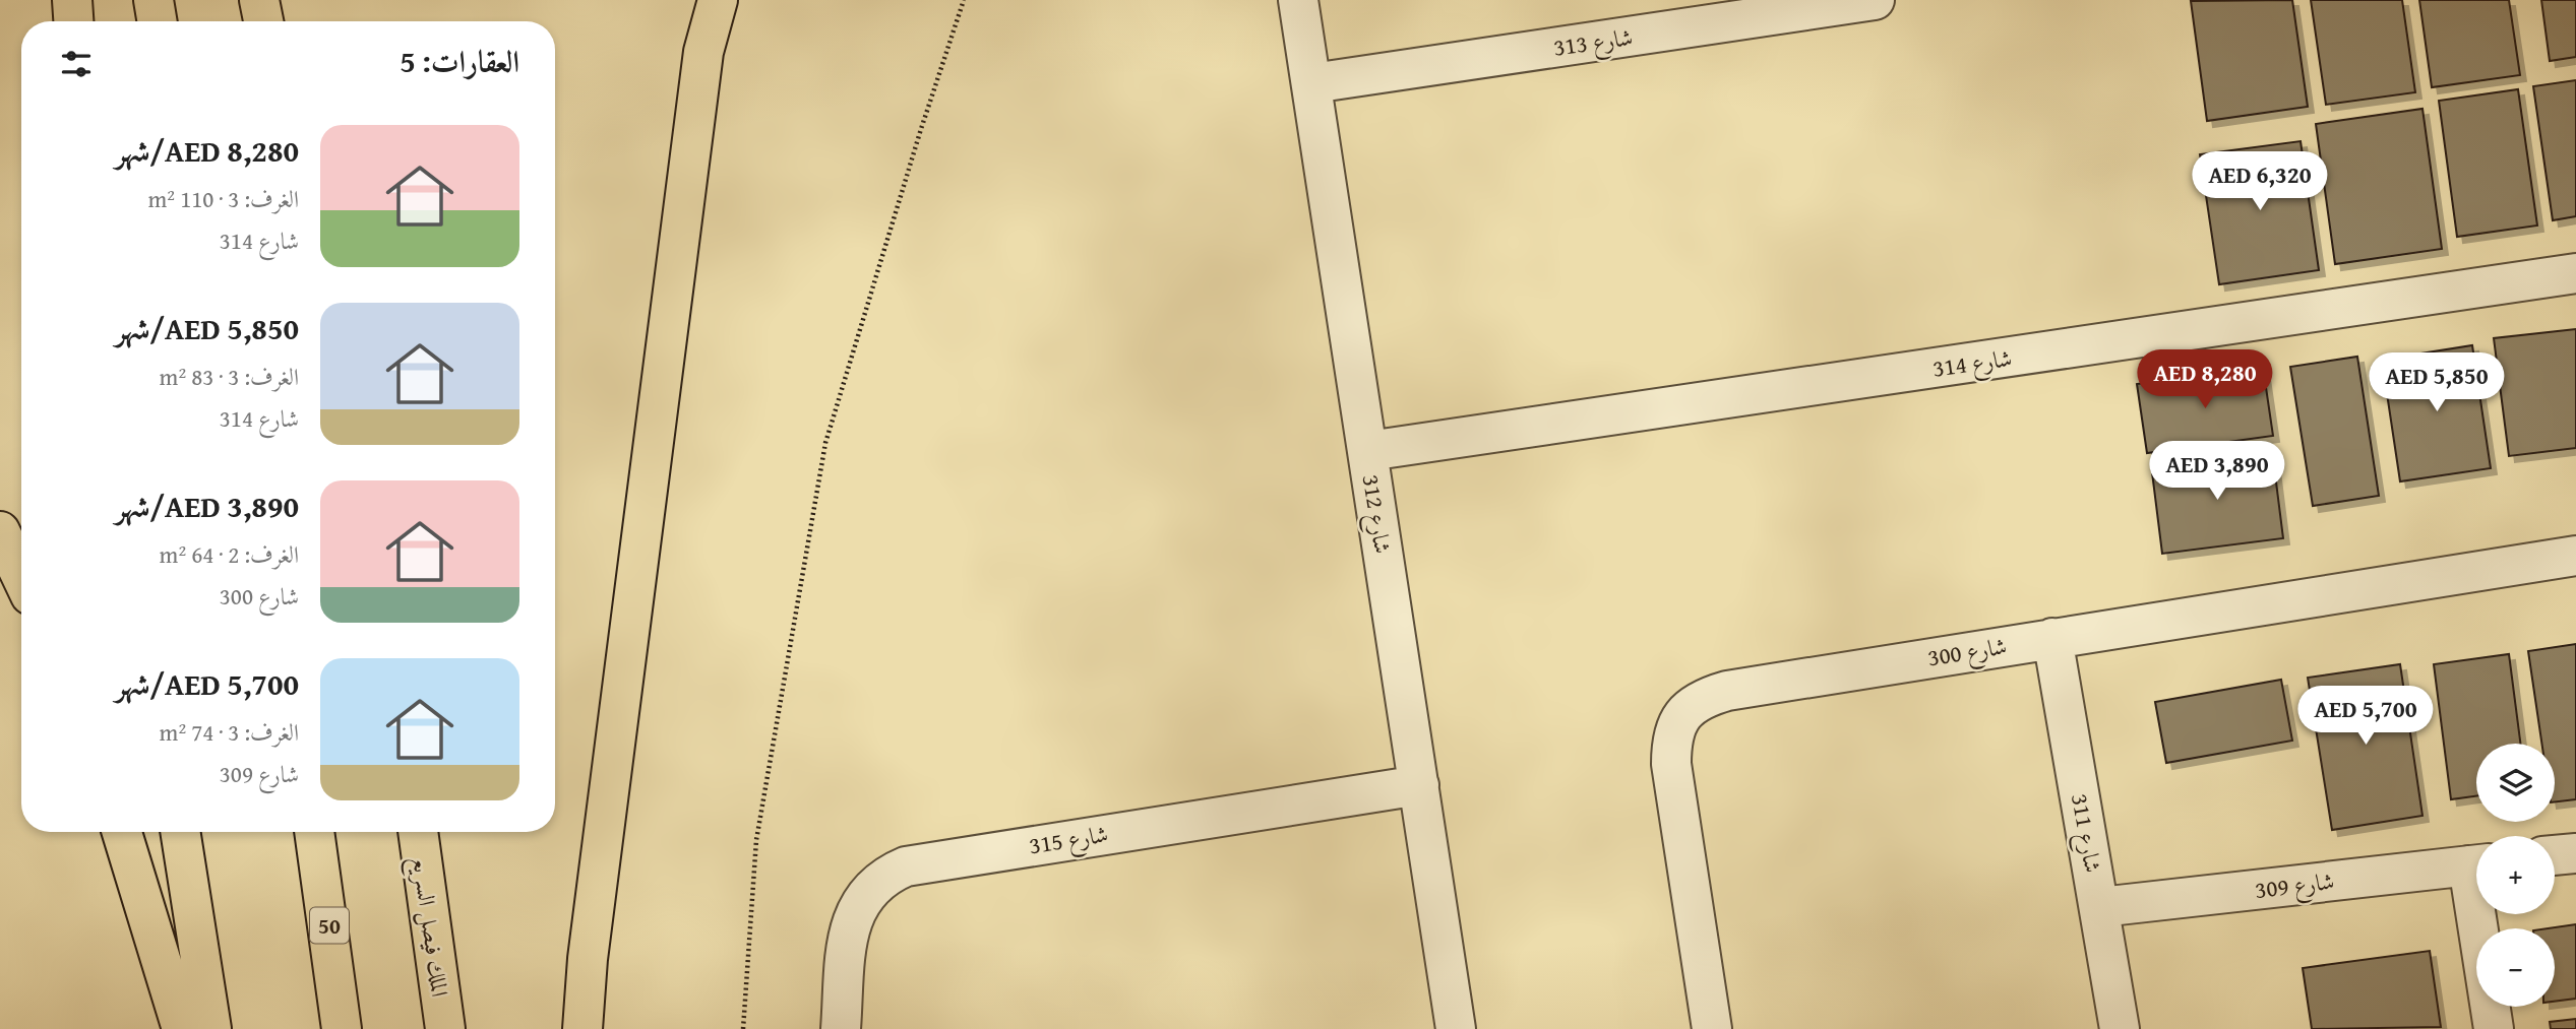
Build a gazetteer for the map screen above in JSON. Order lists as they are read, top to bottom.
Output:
{
  "streets": {
    "highway": ["50", "الملك فيصل السريع"],
    "street": [
      "شارع 313",
      "شارع 314",
      "شارع 312",
      "شارع 300",
      "شارع 311",
      "شارع 315",
      "شارع 309"
    ]
  },
  "crossings": [
    ["شارع 313", "شارع 312"],
    ["شارع 314", "شارع 312"],
    ["شارع 312", "شارع 315"],
    ["شارع 300", "شارع 311"],
    ["شارع 311", "شارع 309"]
  ],
  "page": {
    "heading": "العقارات: 5",
    "list": [
      {
        "name": "AED 8,280/شهر",
        "note": "الغرف: 3 · 110 m² · شارع 314"
      },
      {
        "name": "AED 5,850/شهر",
        "note": "الغرف: 3 · 83 m² · شارع 314"
      },
      {
        "name": "AED 3,890/شهر",
        "note": "الغرف: 2 · 64 m² · شارع 300"
      },
      {
        "name": "AED 5,700/شهر",
        "note": "الغرف: 3 · 74 m² · شارع 309"
      }
    ],
    "price": [
      "AED 6,320",
      "AED 8,280",
      "AED 5,850",
      "AED 3,890",
      "AED 5,700"
    ],
    "map_buttons": ["+", "−"]
  }
}
